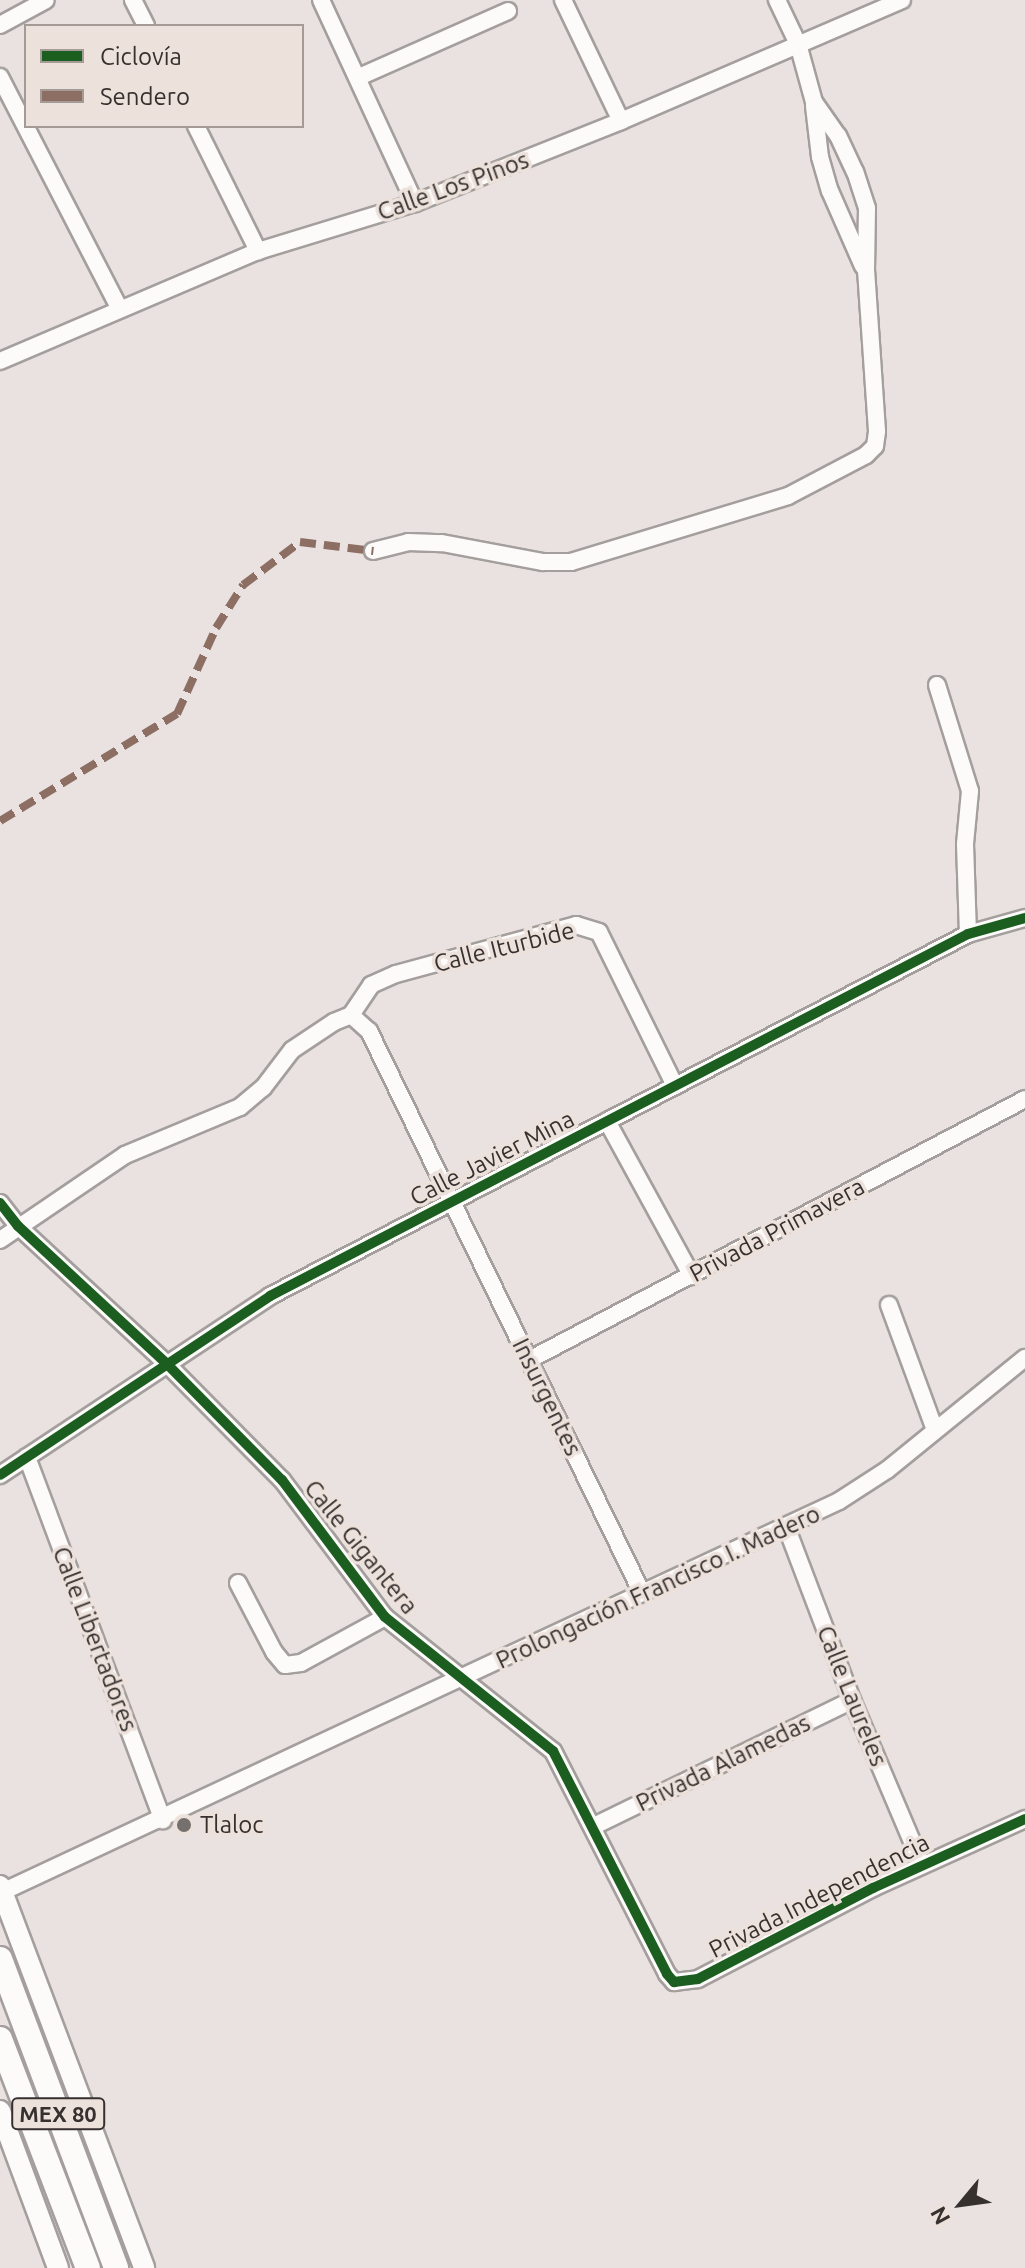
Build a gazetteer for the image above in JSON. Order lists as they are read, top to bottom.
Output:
{
  "streets": {
    "main road": ["MEX 80"],
    "street": [
      "Calle Los Pinos",
      "Calle Iturbide",
      "Calle Javier Mina",
      "Privada Primavera",
      "Insurgentes",
      "Calle Gigantera",
      "Prolongación Francisco I. Madero",
      "Calle Libertadores",
      "Calle Laureles",
      "Privada Alamedas",
      "Privada Independencia"
    ]
  },
  "crossings": [
    ["Calle Iturbide", "Calle Javier Mina"],
    ["Calle Iturbide", "Insurgentes"],
    ["Calle Javier Mina", "Insurgentes"],
    ["Calle Javier Mina", "Calle Gigantera"],
    ["Calle Javier Mina", "Calle Libertadores"],
    ["Privada Primavera", "Insurgentes"],
    ["Insurgentes", "Prolongación Francisco I. Madero"],
    ["Calle Gigantera", "Prolongación Francisco I. Madero"],
    ["Calle Gigantera", "Privada Alamedas"],
    ["Calle Gigantera", "Privada Independencia"],
    ["Prolongación Francisco I. Madero", "Calle Libertadores"],
    ["Prolongación Francisco I. Madero", "Calle Laureles"],
    ["Calle Laureles", "Privada Alamedas"],
    ["Calle Laureles", "Privada Independencia"]
  ],
  "places": ["Tlaloc"],
  "legend": ["Ciclovía", "Sendero"],
  "north": "bottom left"
}
